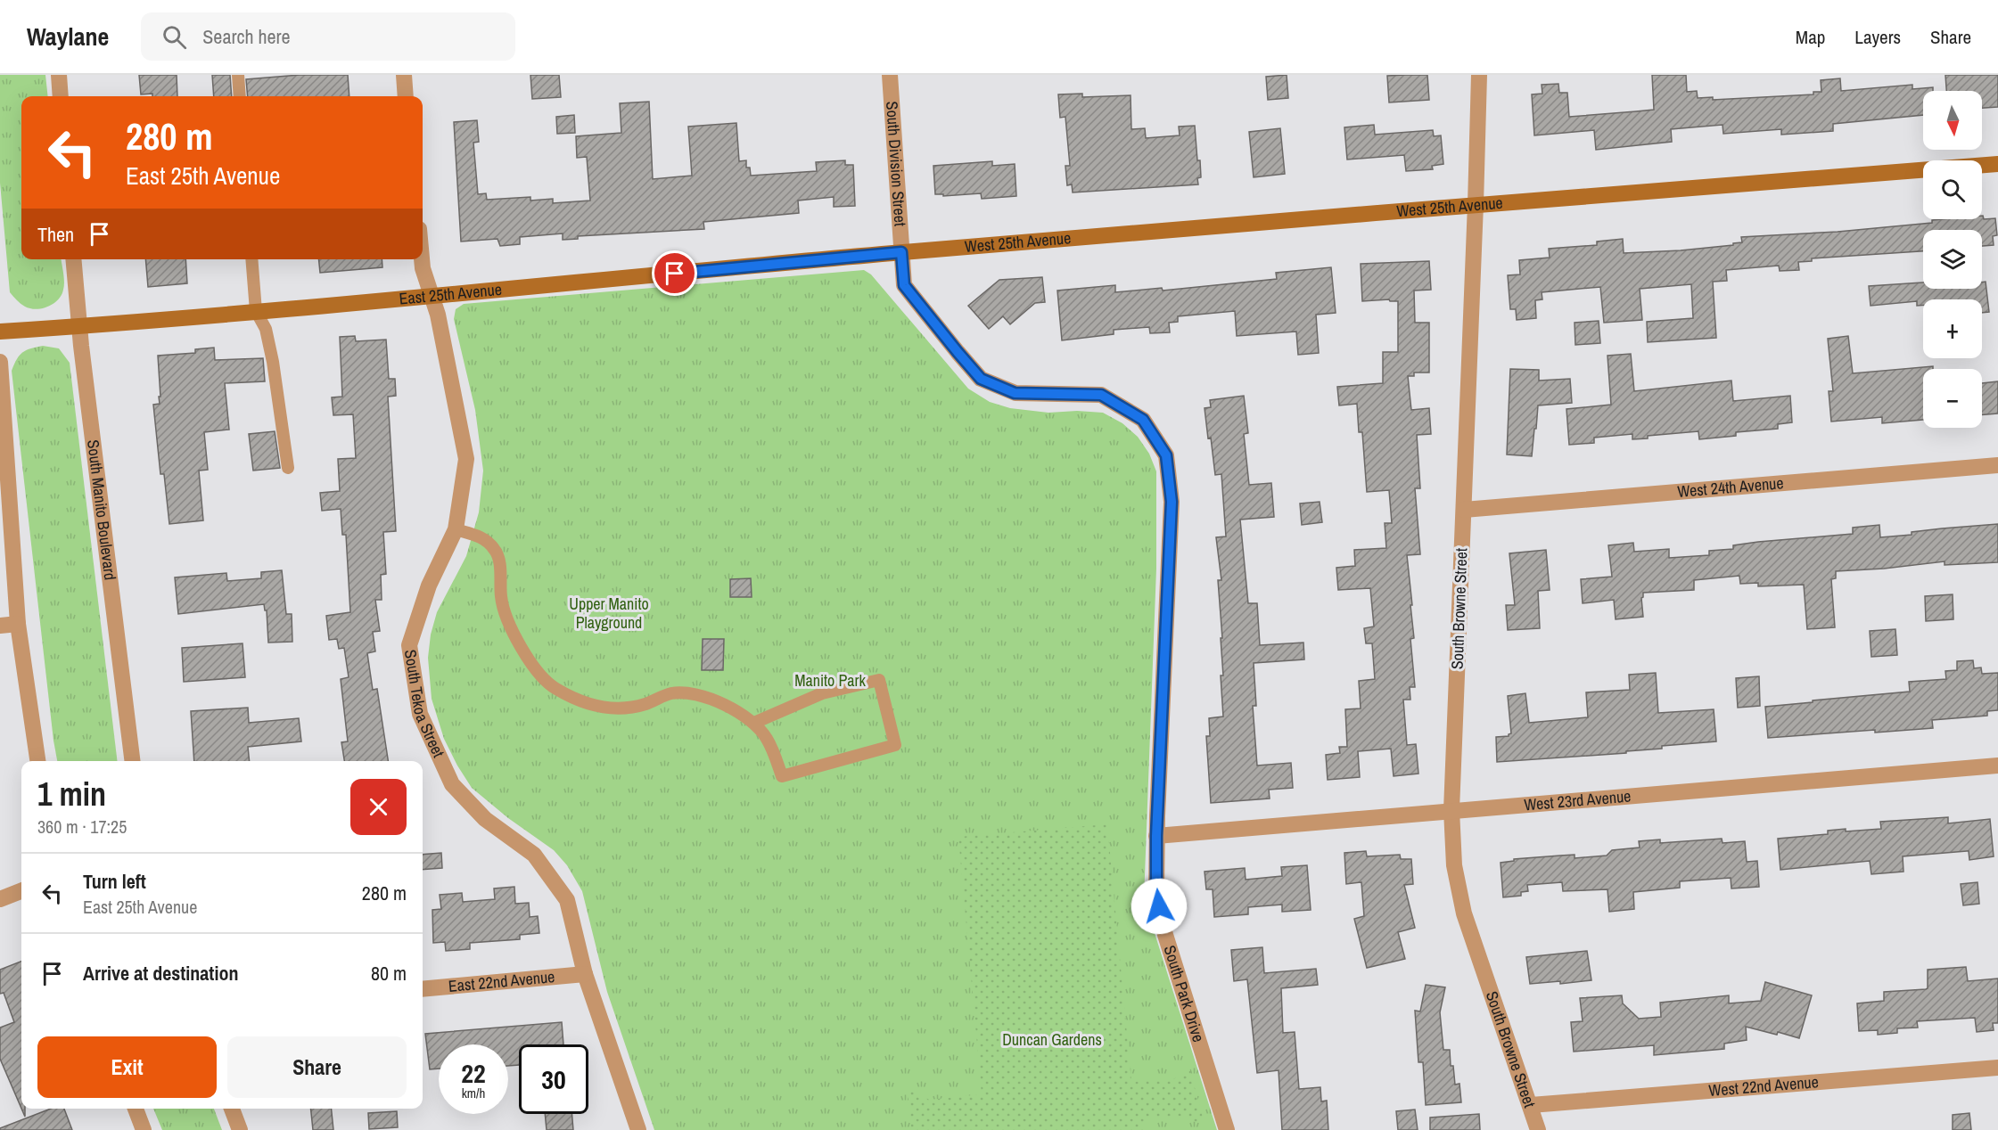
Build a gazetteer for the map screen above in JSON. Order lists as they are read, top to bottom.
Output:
{
  "streets": {
    "street": [
      "South Division Street",
      "West 25th Avenue",
      "East 25th Avenue",
      "West 24th Avenue",
      "South Manito Boulevard",
      "South Browne Street",
      "South Tekoa Street",
      "West 23rd Avenue",
      "East 22nd Avenue",
      "South Park Drive",
      "West 22nd Avenue"
    ]
  },
  "crossings": [
    ["South Division Street", "West 25th Avenue"],
    ["South Division Street", "East 25th Avenue"],
    ["South Division Street", "South Park Drive"],
    ["West 25th Avenue", "East 25th Avenue"],
    ["West 25th Avenue", "South Browne Street"],
    ["West 25th Avenue", "South Park Drive"],
    ["East 25th Avenue", "South Manito Boulevard"],
    ["East 25th Avenue", "South Tekoa Street"],
    ["East 25th Avenue", "South Park Drive"],
    ["West 24th Avenue", "South Browne Street"],
    ["South Browne Street", "West 23rd Avenue"],
    ["South Browne Street", "West 22nd Avenue"],
    ["South Tekoa Street", "East 22nd Avenue"],
    ["West 23rd Avenue", "South Park Drive"]
  ],
  "parks": ["Upper Manito Playground", "Manito Park", "Duncan Gardens"],
  "north": "bottom",
  "page": {
    "header": "Waylane",
    "search": "Search here",
    "nav": ["Map", "Layers", "Share"],
    "map_buttons": ["+", "−"],
    "turn": ["280 m", "East 25th Avenue"],
    "then": "Then",
    "heading": ["1 min", "360 m · 17:25"],
    "list": [
      {
        "name": "Turn left",
        "note": "East 25th Avenue",
        "value": "280 m"
      },
      {
        "name": "Arrive at destination",
        "value": "80 m"
      }
    ],
    "buttons": ["Exit", "Share"],
    "speed": "22 km/h",
    "limit": "30"
  }
}
